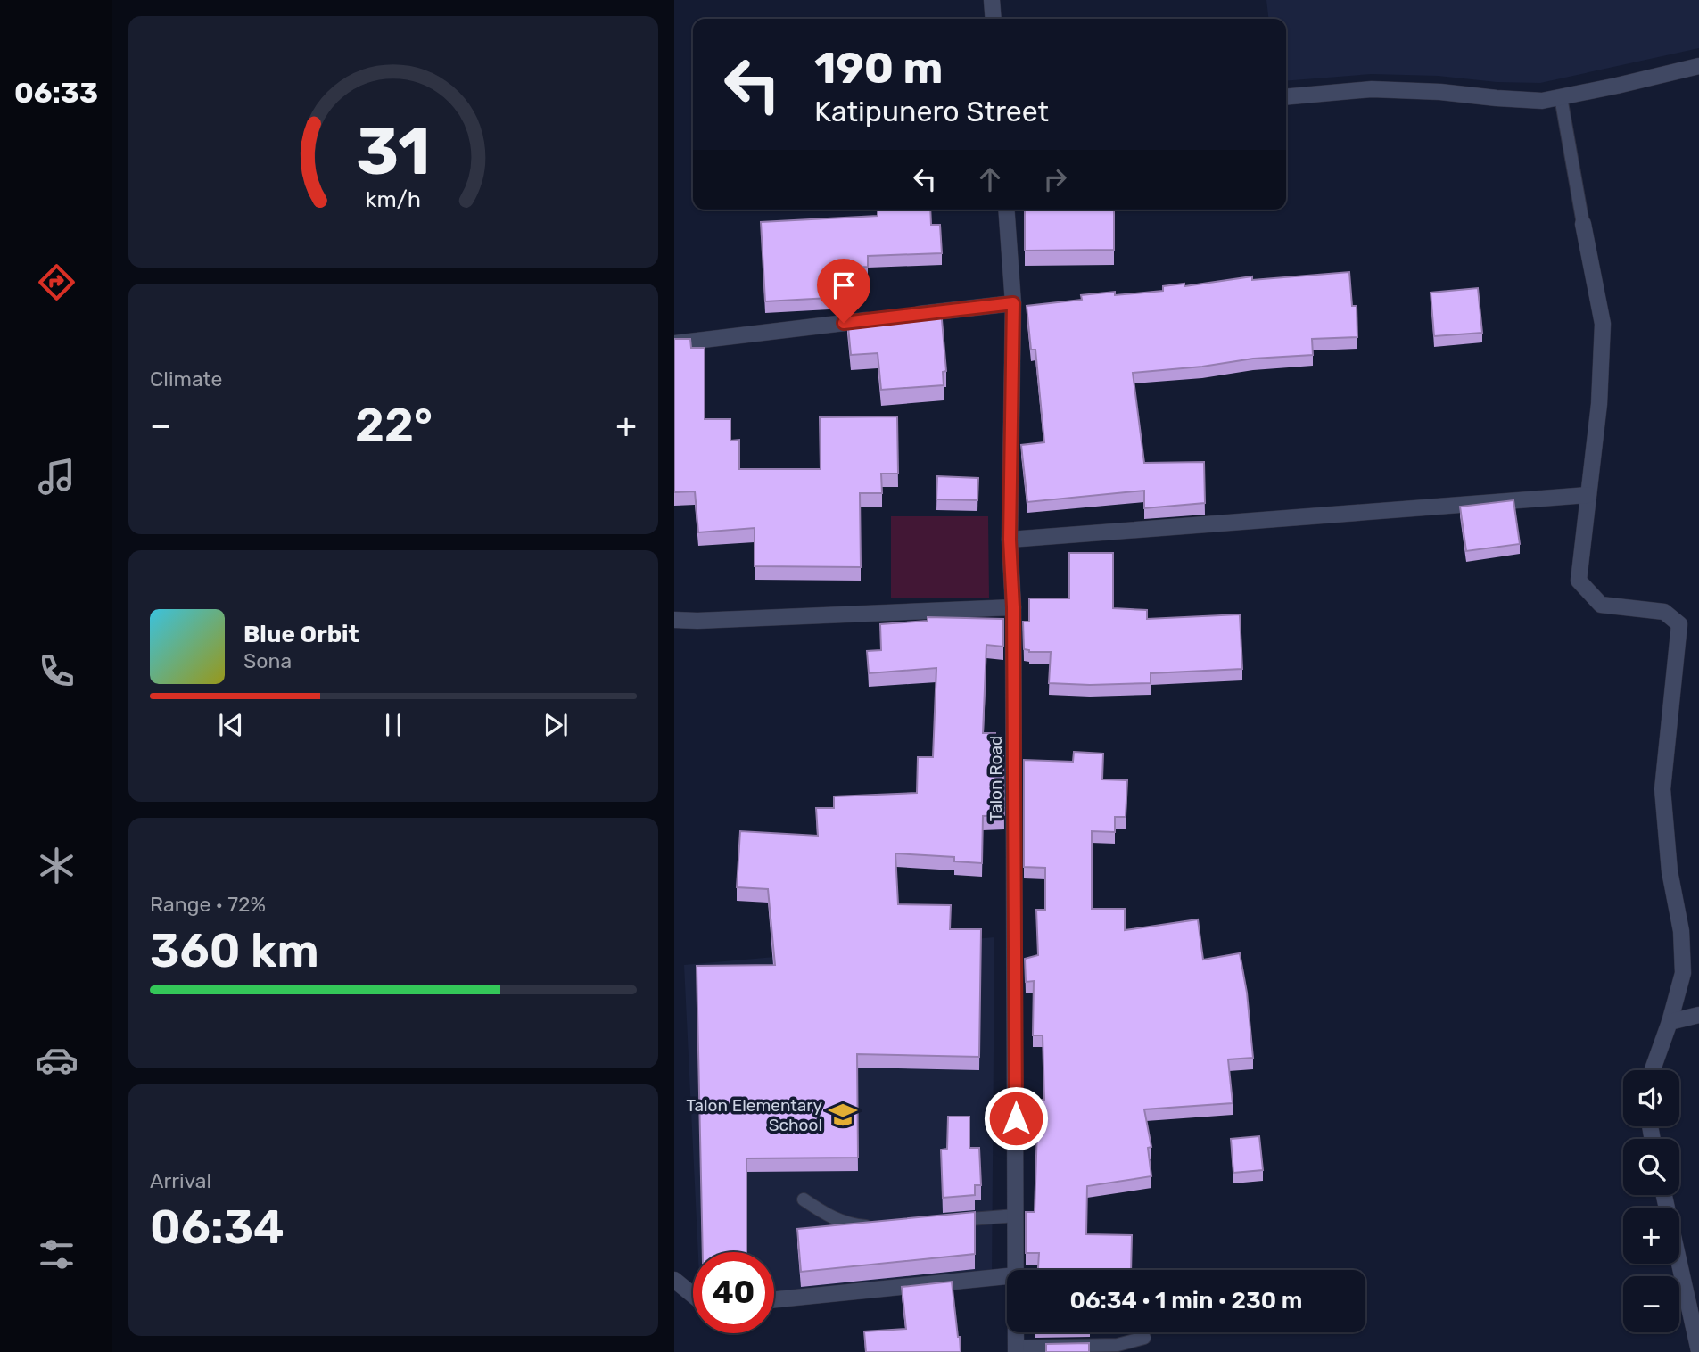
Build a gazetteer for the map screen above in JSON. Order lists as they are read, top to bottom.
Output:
{
  "streets": {
    "street": ["Talon Road"]
  },
  "places": {
    "school or university": ["Talon Elementary School"]
  },
  "page": {
    "tabs": "06:33",
    "turn": ["190 m", "Katipunero Street"],
    "tile": [
      "Climate",
      ["Range · 72%", "360 km"],
      ["Arrival", "06:34"]
    ],
    "heat": ["−", "22°", "+"],
    "song": ["Blue Orbit", "Sona"],
    "map_buttons": ["+", "−"],
    "limit": "40",
    "trip": "06:34 · 1 min · 230 m",
    "gauge": ["31", "km/h"]
  }
}
